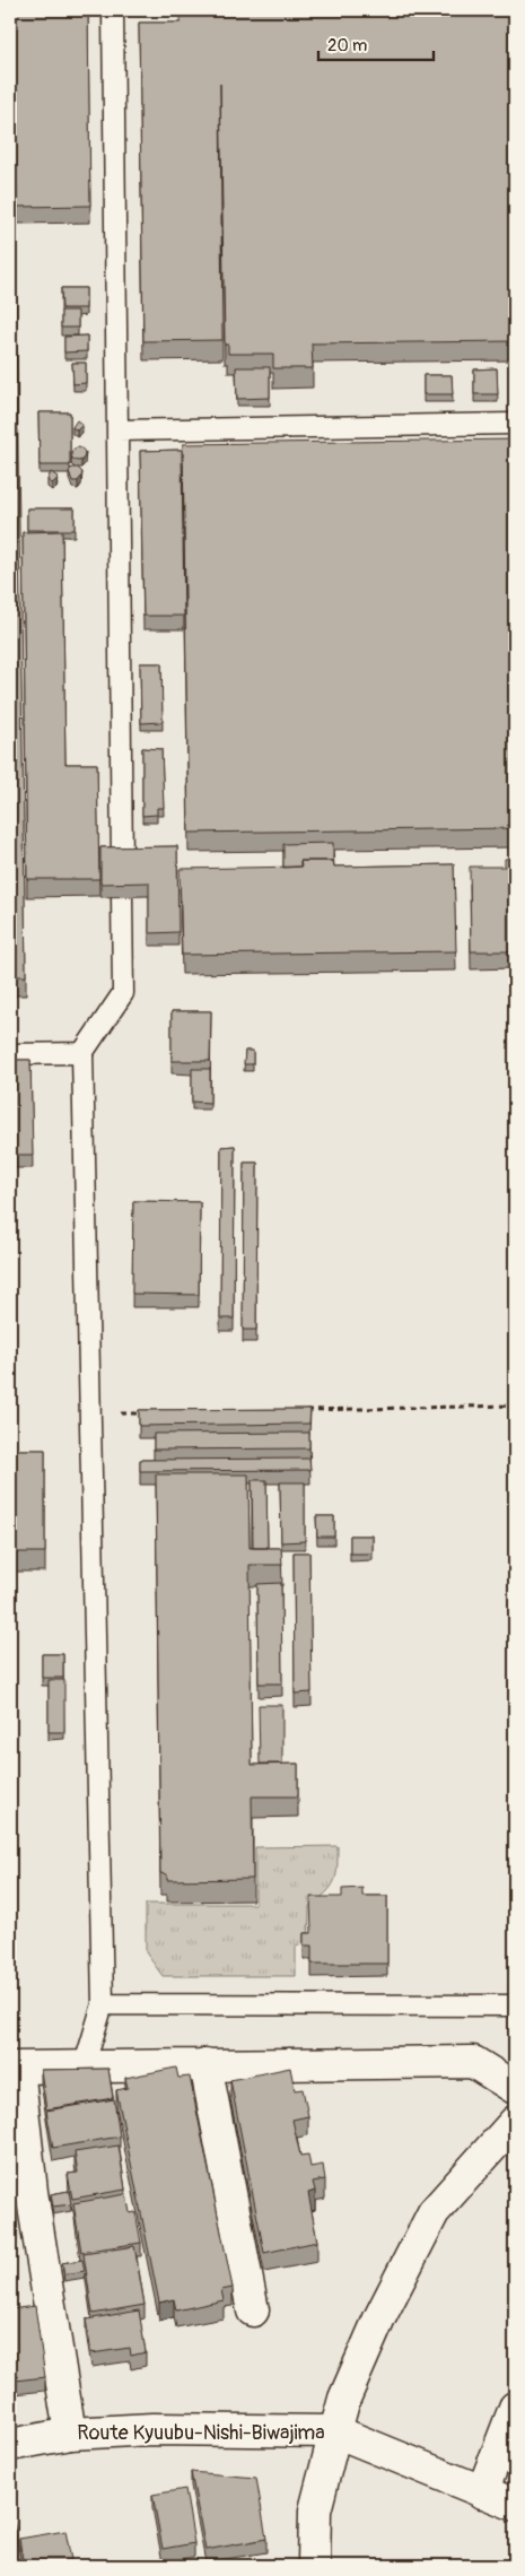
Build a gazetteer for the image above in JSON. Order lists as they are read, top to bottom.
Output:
{
  "streets": {
    "street": ["Route Kyuubu-Nishi-Biwajima"]
  },
  "scale_bar": "20 m"
}
